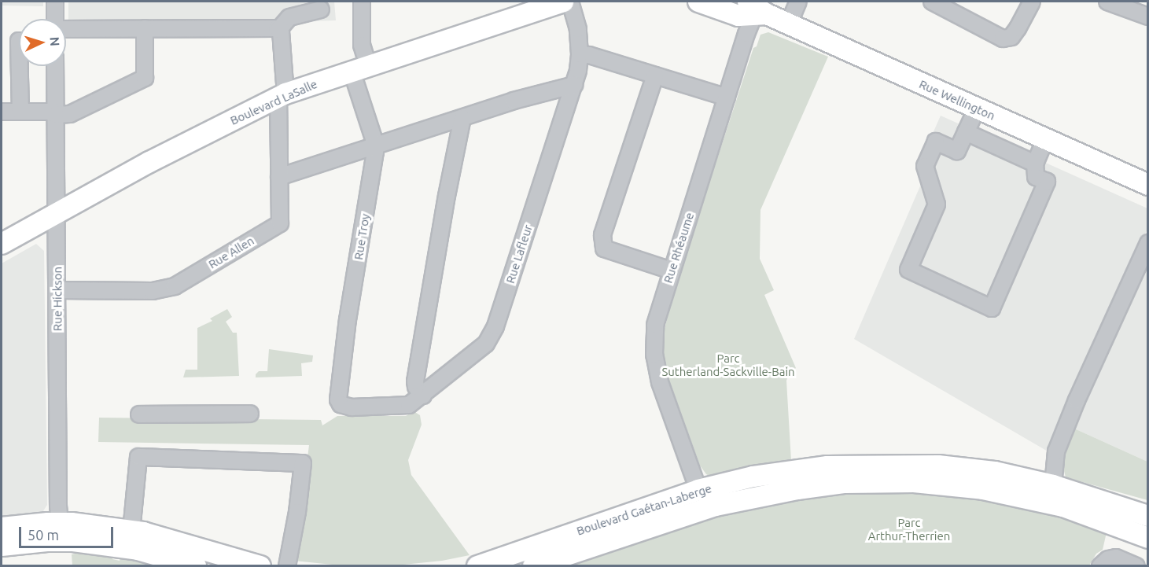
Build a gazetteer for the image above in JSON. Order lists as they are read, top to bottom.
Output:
{
  "streets": {
    "main road": ["Rue Wellington", "Boulevard LaSalle", "Boulevard Gaétan-Laberge"],
    "street": [
      "Rue Troy",
      "Rue Rhéaume",
      "Rue Allen",
      "Rue Lafleur",
      "Rue Hickson"
    ]
  },
  "crossings": [
    ["Rue Wellington", "Rue Rhéaume"],
    ["Boulevard LaSalle", "Rue Troy"],
    ["Boulevard LaSalle", "Rue Allen"],
    ["Boulevard LaSalle", "Rue Hickson"],
    ["Rue Troy", "Rue Lafleur"],
    ["Rue Rhéaume", "Boulevard Gaétan-Laberge"],
    ["Rue Allen", "Rue Hickson"]
  ],
  "parks": ["Parc Sutherland-Sackville-Bain", "Parc Arthur-Therrien"],
  "scale_bar": "50 m",
  "north": "right"
}
